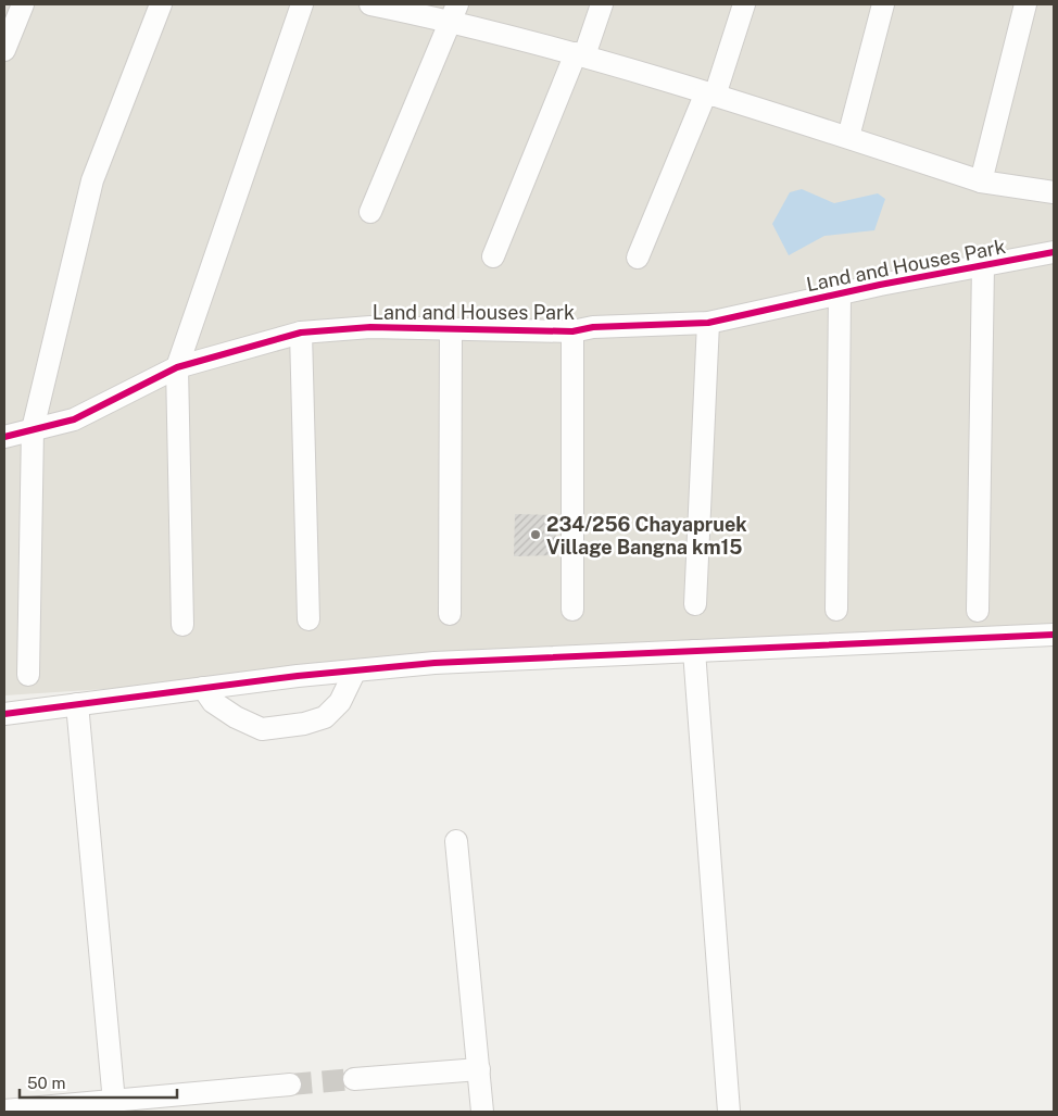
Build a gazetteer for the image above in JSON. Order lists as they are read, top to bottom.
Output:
{
  "streets": {
    "street": ["Land and Houses Park"]
  },
  "places": ["234/256 Chayapruek Village Bangna km15"],
  "scale_bar": "50 m"
}
